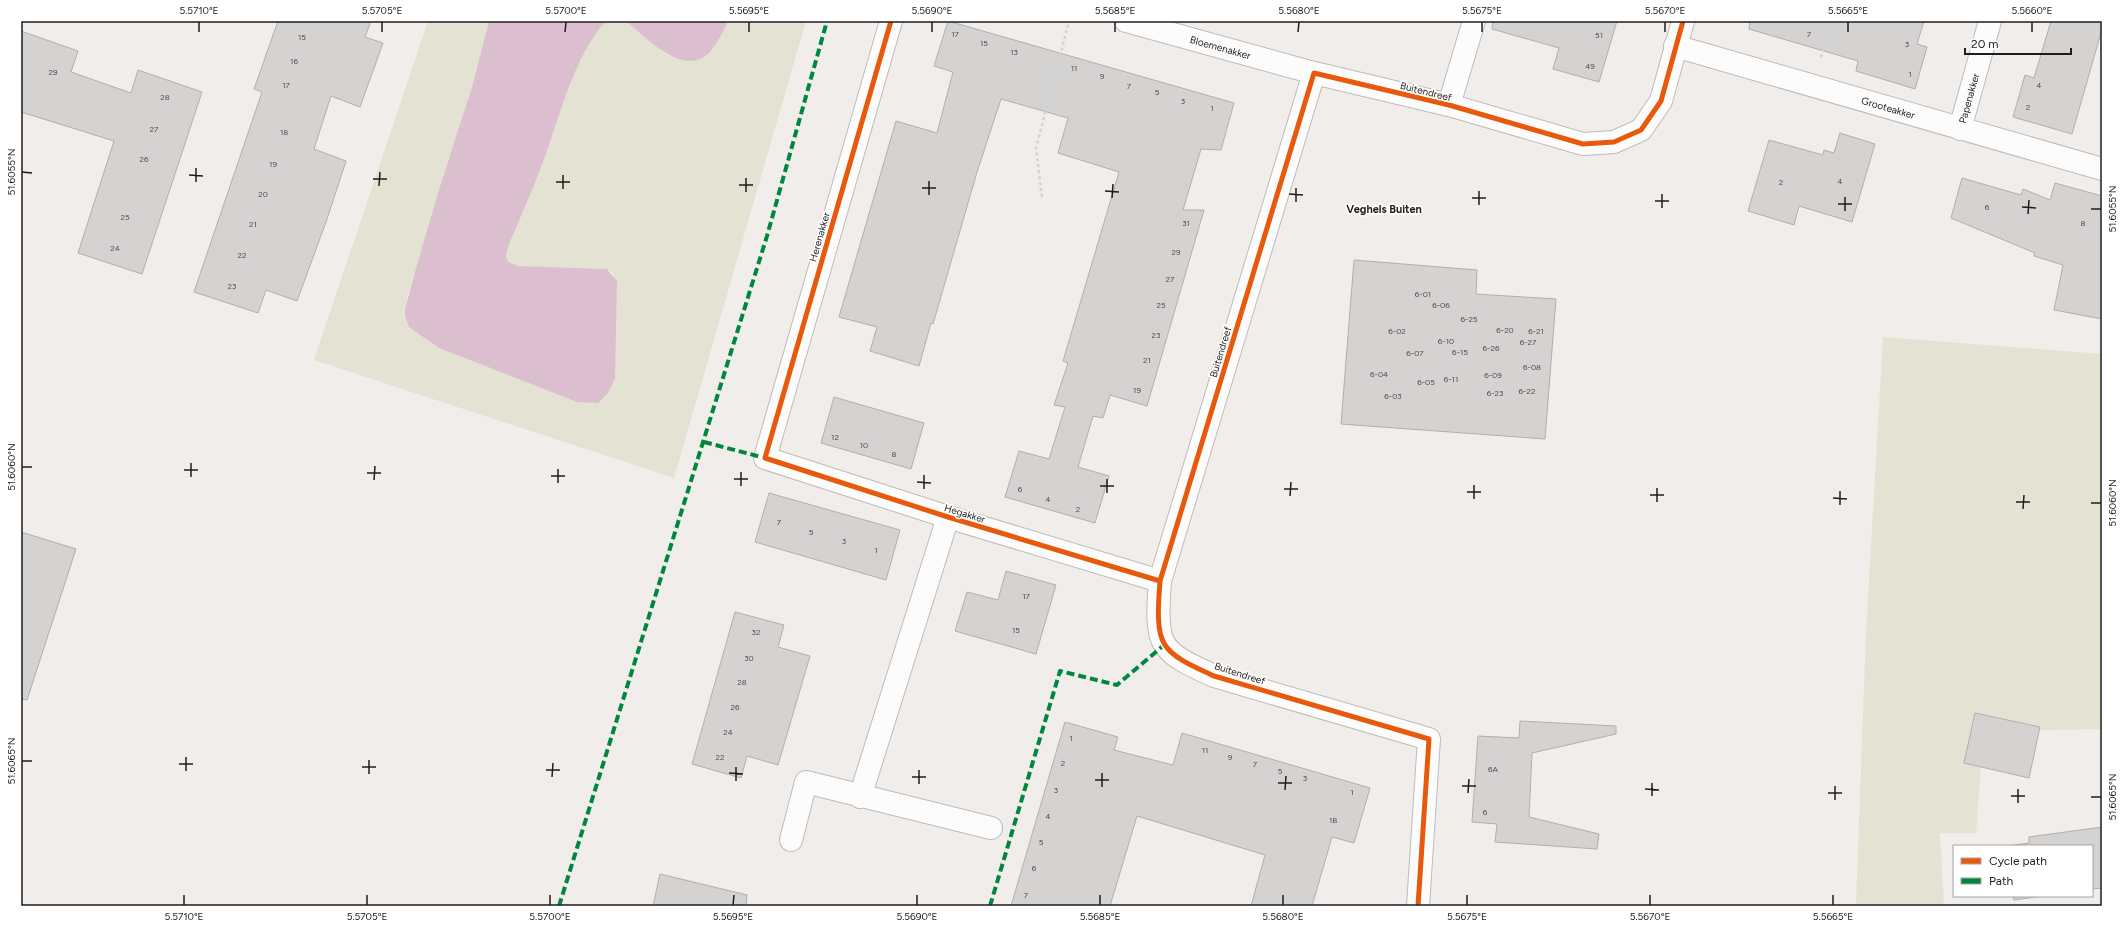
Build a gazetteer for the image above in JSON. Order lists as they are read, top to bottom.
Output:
{
  "streets": {
    "street": [
      "Bloemenakker",
      "Buitendreef",
      "Papenakker",
      "Grooteakker",
      "Herenakker",
      "Hegakker"
    ]
  },
  "crossings": [
    ["Bloemenakker", "Buitendreef"],
    ["Buitendreef", "Grooteakker"],
    ["Buitendreef", "Hegakker"],
    ["Papenakker", "Grooteakker"],
    ["Herenakker", "Hegakker"]
  ],
  "districts": ["Veghels Buiten"],
  "house_numbers": [
    "17",
    "7",
    "51",
    "15",
    "15",
    "3",
    "13",
    "16",
    "49",
    "11",
    "29",
    "1",
    "9",
    "17",
    "4",
    "7",
    "5",
    "28",
    "3",
    "2",
    "1",
    "27",
    "18",
    "26",
    "19",
    "4",
    "2",
    "20",
    "6",
    "25",
    "31",
    "8",
    "21",
    "24",
    "29",
    "22",
    "27",
    "23",
    "6-01",
    "25",
    "6-06",
    "6-25",
    "6-20",
    "6-02",
    "6-21",
    "23",
    "6-10",
    "6-27",
    "6-26",
    "6-15",
    "6-07",
    "21",
    "6-08",
    "6-04",
    "6-09",
    "6-11",
    "6-05",
    "19",
    "6-22",
    "6-23",
    "6-03",
    "12",
    "10",
    "8",
    "6",
    "4",
    "2",
    "7",
    "5",
    "3",
    "1",
    "17",
    "15",
    "32",
    "30",
    "28",
    "26",
    "24",
    "1",
    "11",
    "22",
    "9",
    "2",
    "7",
    "6A",
    "5",
    "3",
    "3",
    "1",
    "6",
    "4",
    "1B",
    "5",
    "6",
    "7"
  ],
  "legend": ["Cycle path", "Path"],
  "scale_bar": "20 m",
  "coordinates": [
    "5.5710°E",
    "5.5705°E",
    "5.5700°E",
    "5.5695°E",
    "5.5690°E",
    "5.5685°E",
    "5.5680°E",
    "5.5675°E",
    "5.5670°E",
    "5.5665°E",
    "5.5660°E",
    "51.6055°N",
    "51.6060°N",
    "51.6065°N"
  ]
}
